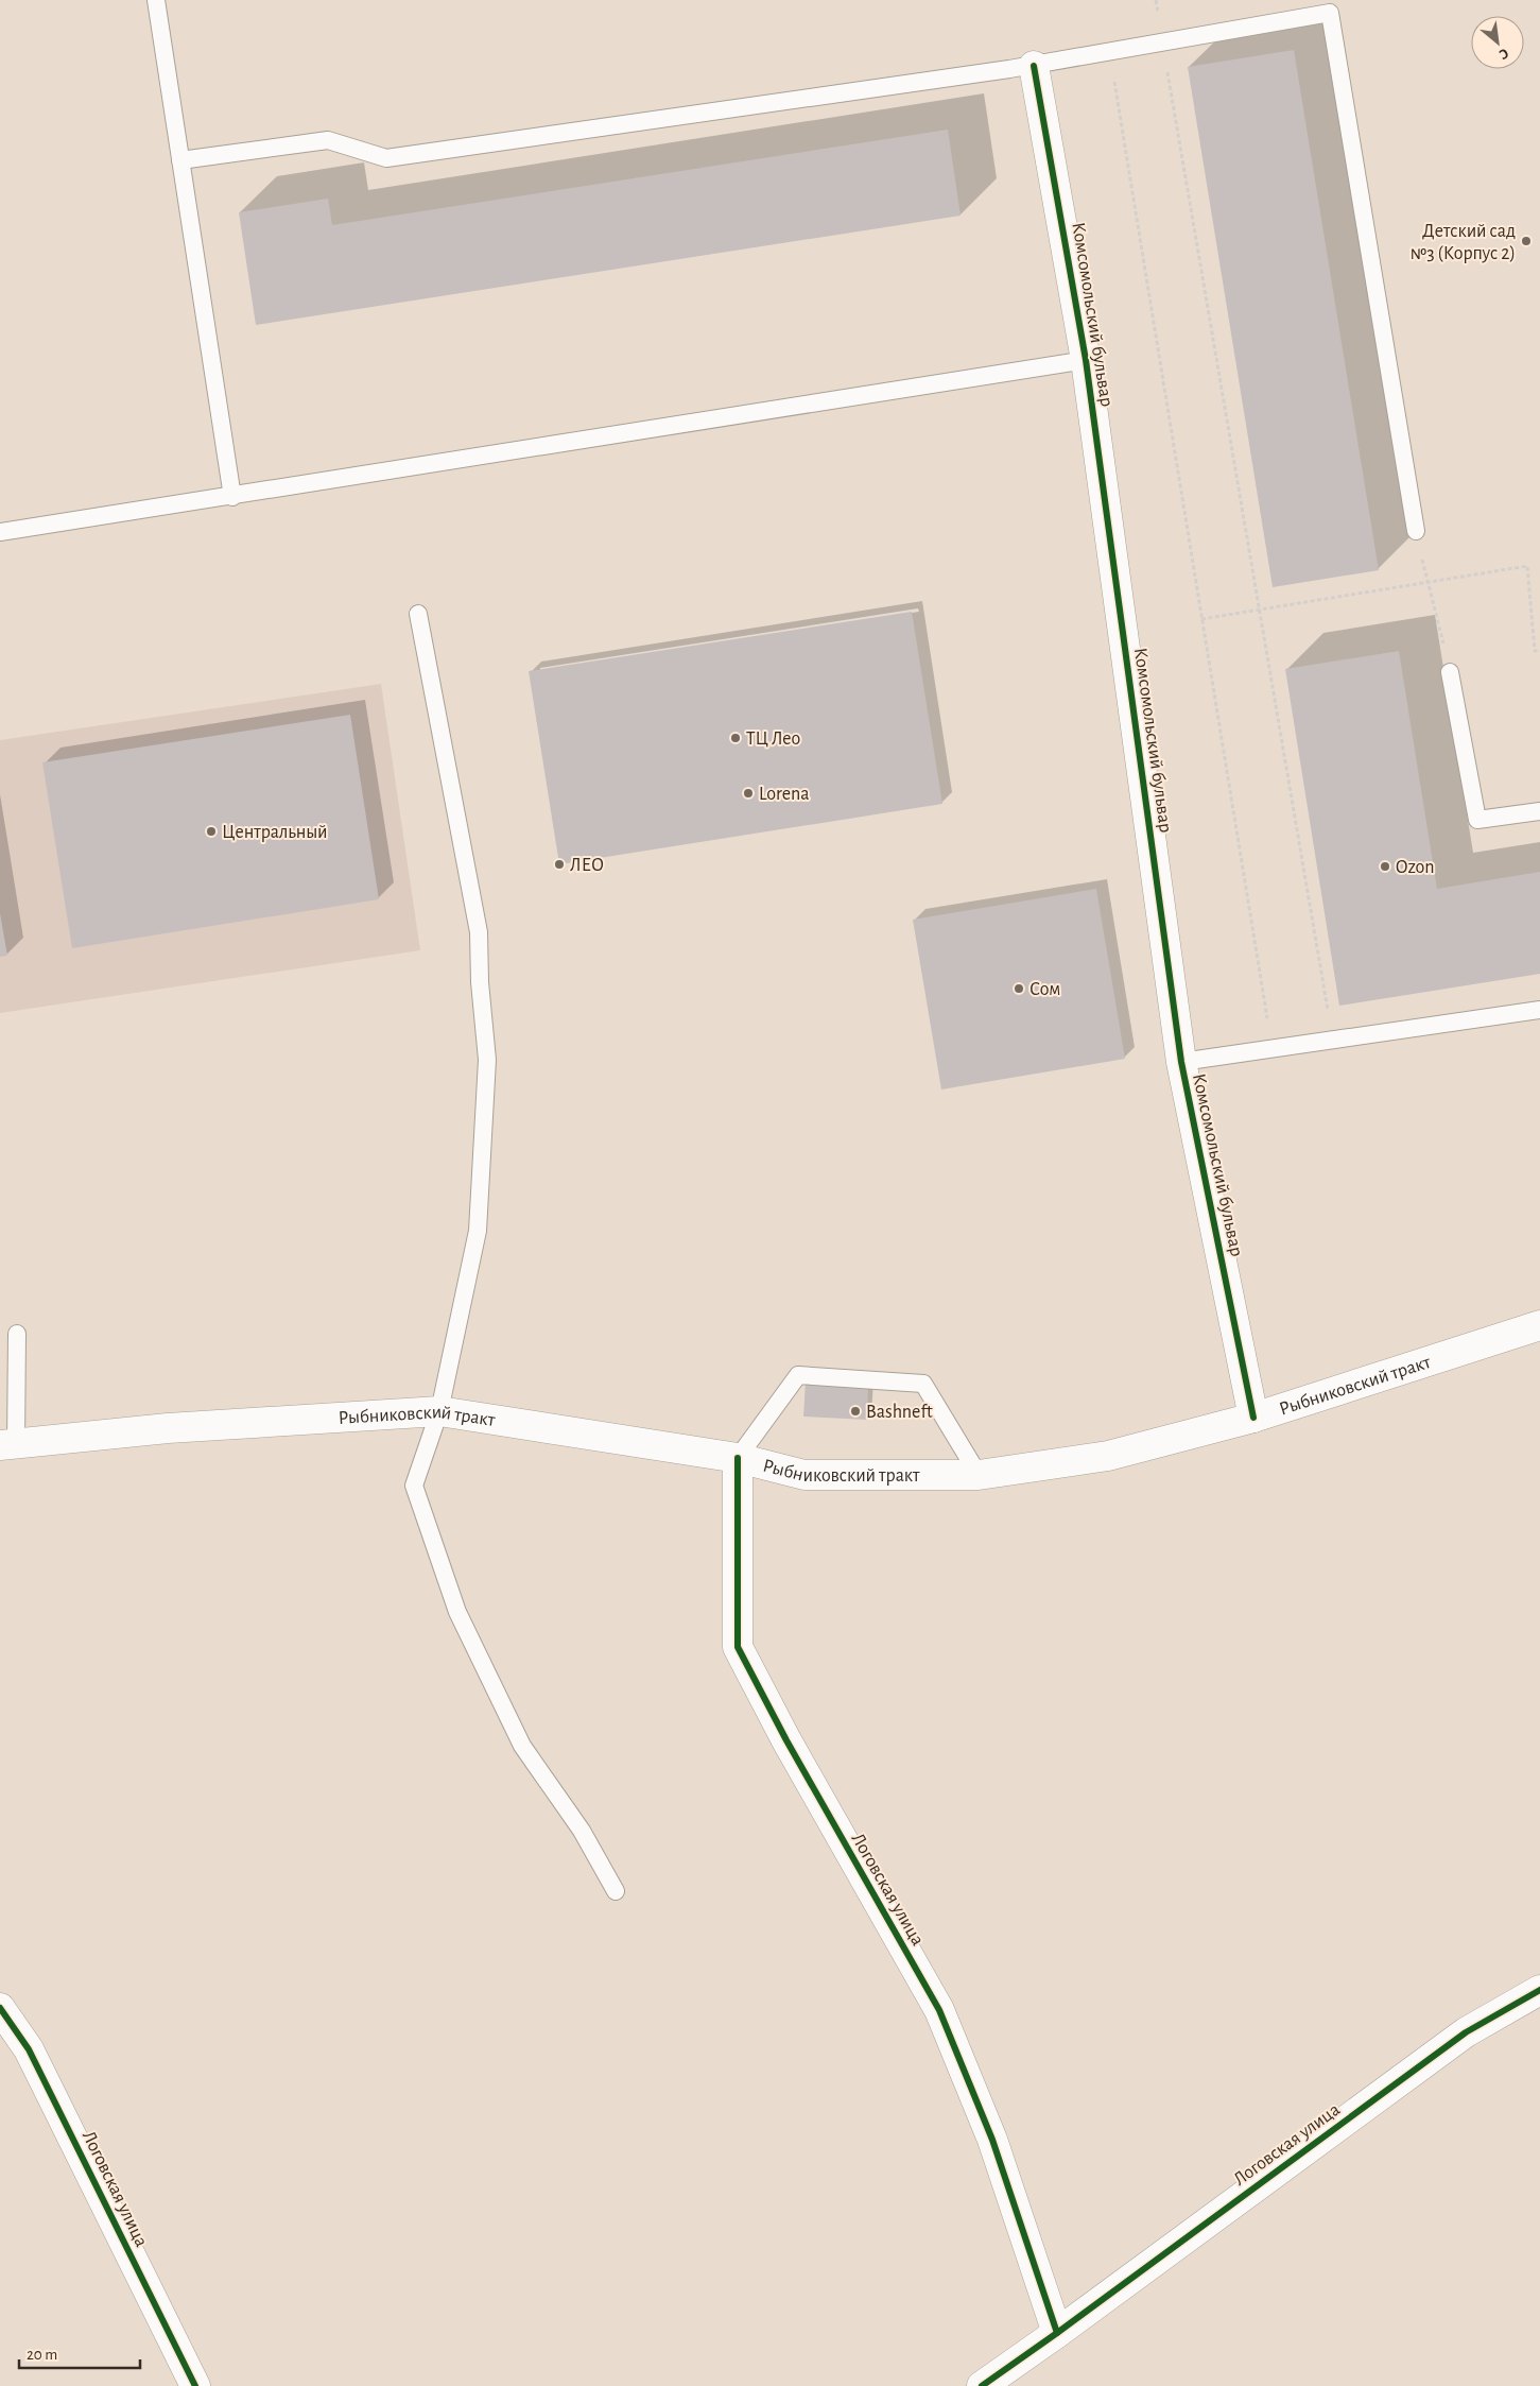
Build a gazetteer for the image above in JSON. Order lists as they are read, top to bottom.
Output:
{
  "streets": {
    "street": ["Комсомольский бульвар", "Рыбниковский тракт", "Логовская улица"]
  },
  "crossings": [
    ["Комсомольский бульвар", "Рыбниковский тракт"],
    ["Рыбниковский тракт", "Логовская улица"]
  ],
  "places": [
    "Детский сад №3 (Корпус 2)",
    "ТЦ Лео",
    "Lorena",
    "Центральный",
    "ЛЕО",
    "Ozon",
    "Сом",
    "Bashneft"
  ],
  "scale_bar": "20 m",
  "north": "bottom right"
}
